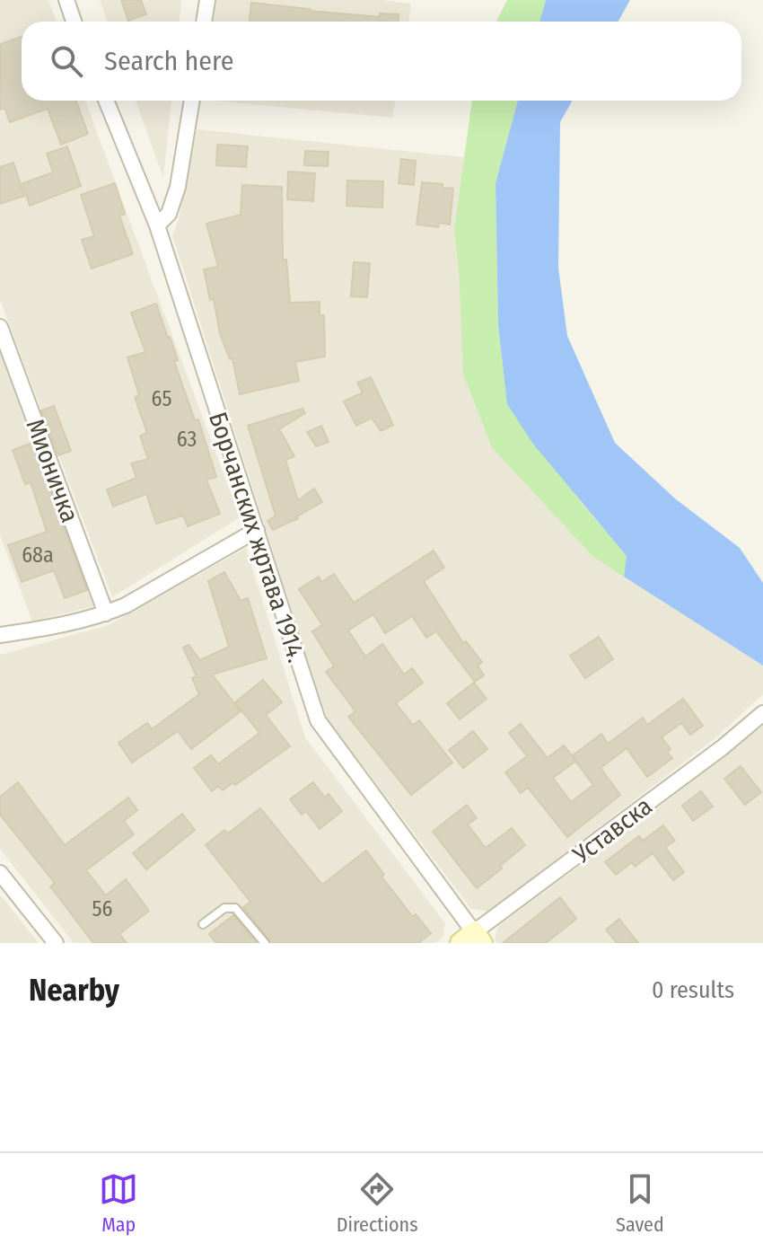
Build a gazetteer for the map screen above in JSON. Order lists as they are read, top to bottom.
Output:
{
  "streets": {
    "street": ["Мионичка", "Борчанских жртава 1914.", "Уставска"]
  },
  "crossings": [
    ["Борчанских жртава 1914.", "Уставска"]
  ],
  "house_numbers": [
    "65",
    "63",
    "68a",
    "56"
  ],
  "page": {
    "search": "Search here",
    "heading": ["Nearby", "0 results"],
    "nav": ["Map", "Directions", "Saved"]
  }
}
